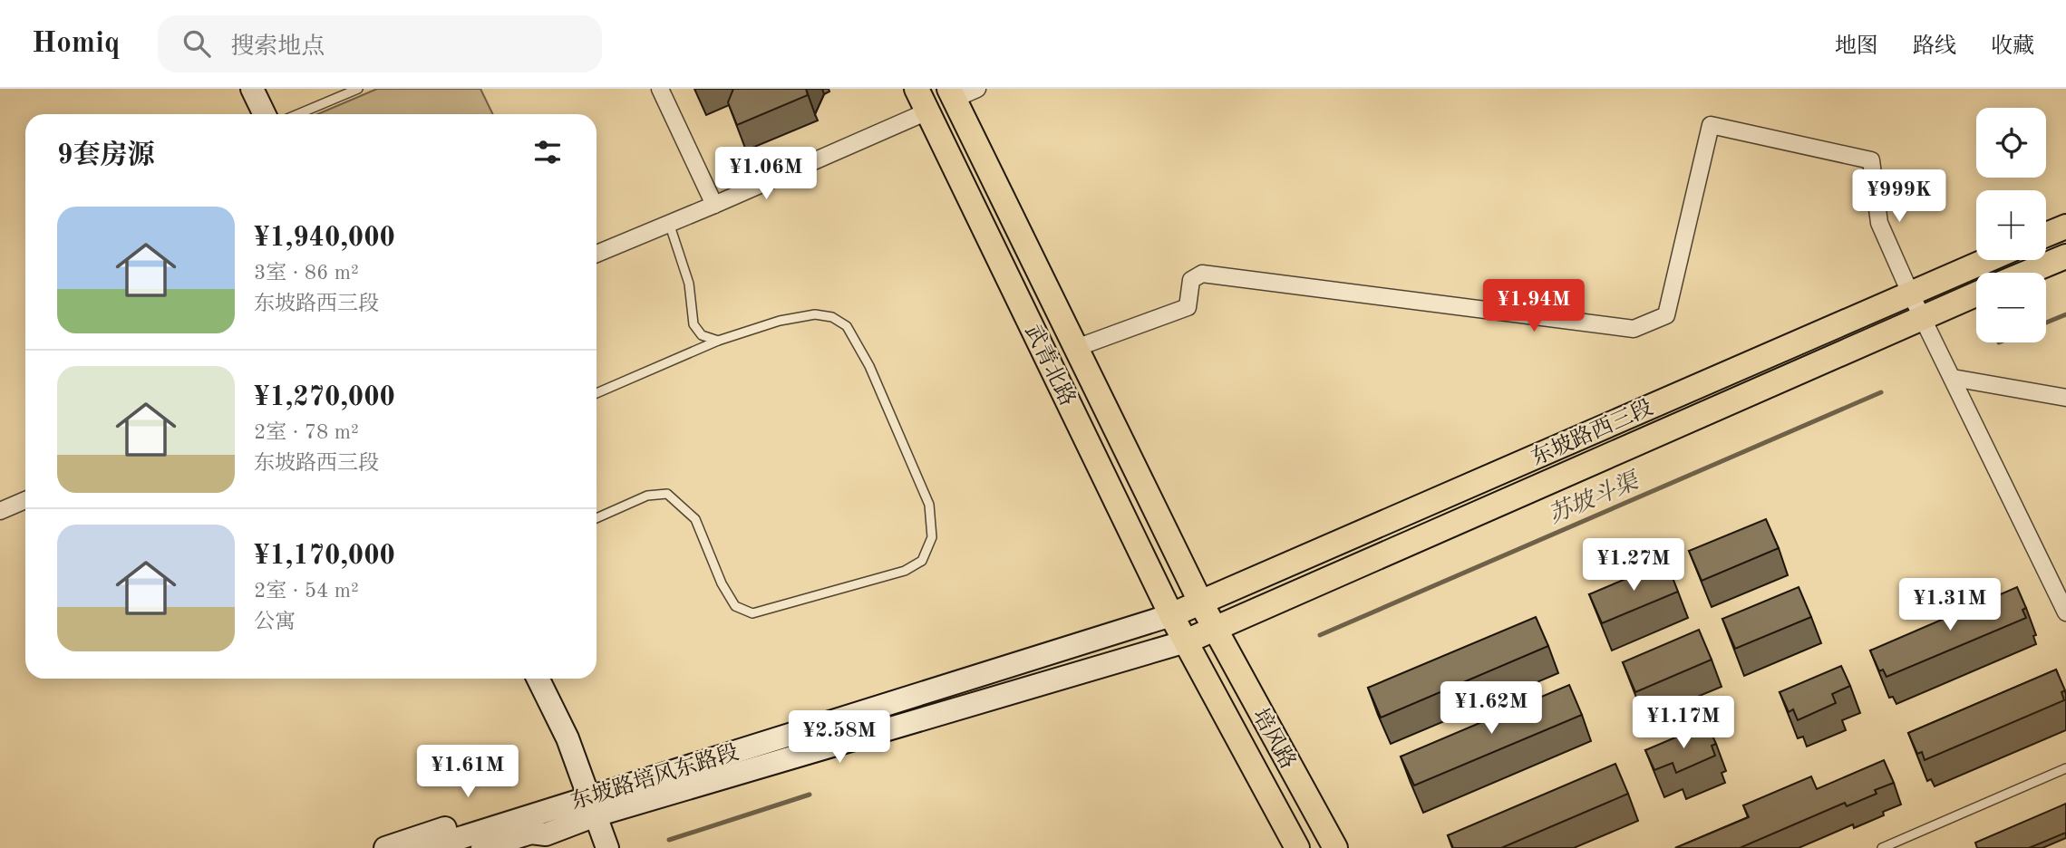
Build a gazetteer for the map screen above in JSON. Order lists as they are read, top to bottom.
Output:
{
  "streets": {
    "main road": [
      "武青北路",
      "东坡路西三段",
      "培风路",
      "东坡路培风东路段"
    ]
  },
  "crossings": [
    ["武青北路", "东坡路西三段"],
    ["武青北路", "培风路"],
    ["武青北路", "东坡路培风东路段"],
    ["东坡路西三段", "培风路"],
    ["东坡路西三段", "东坡路培风东路段"],
    ["培风路", "东坡路培风东路段"]
  ],
  "water": ["苏坡斗渠"],
  "page": {
    "header": "Homiq",
    "search": "搜索地点",
    "nav": ["地图", "路线", "收藏"],
    "map_buttons": ["+", "−"],
    "heading": "9套房源",
    "price": [
      "¥1.06M",
      "¥999K",
      "¥1.94M",
      "¥1.27M",
      "¥1.31M",
      "¥1.62M",
      "¥1.17M",
      "¥2.58M",
      "¥1.61M"
    ],
    "list": [
      {
        "name": "¥1,940,000",
        "note": "3室 · 86 m² · 东坡路西三段"
      },
      {
        "name": "¥1,270,000",
        "note": "2室 · 78 m² · 东坡路西三段"
      },
      {
        "name": "¥1,170,000",
        "note": "2室 · 54 m² · 公寓"
      }
    ]
  }
}
